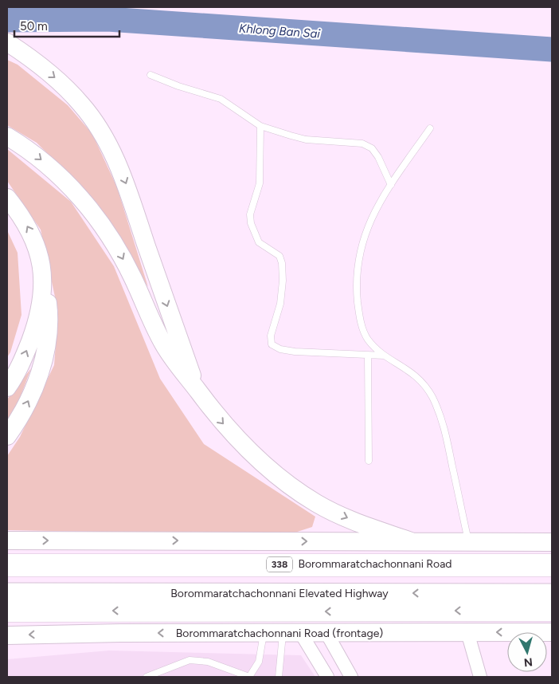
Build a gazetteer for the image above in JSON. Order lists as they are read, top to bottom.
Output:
{
  "streets": {
    "highway": ["Borommaratchachonnani Road", "338"],
    "main road": ["Borommaratchachonnani Elevated Highway", "Borommaratchachonnani Road (frontage)"]
  },
  "water": ["Khlong Ban Sai"],
  "scale_bar": "50 m",
  "north": "bottom"
}
